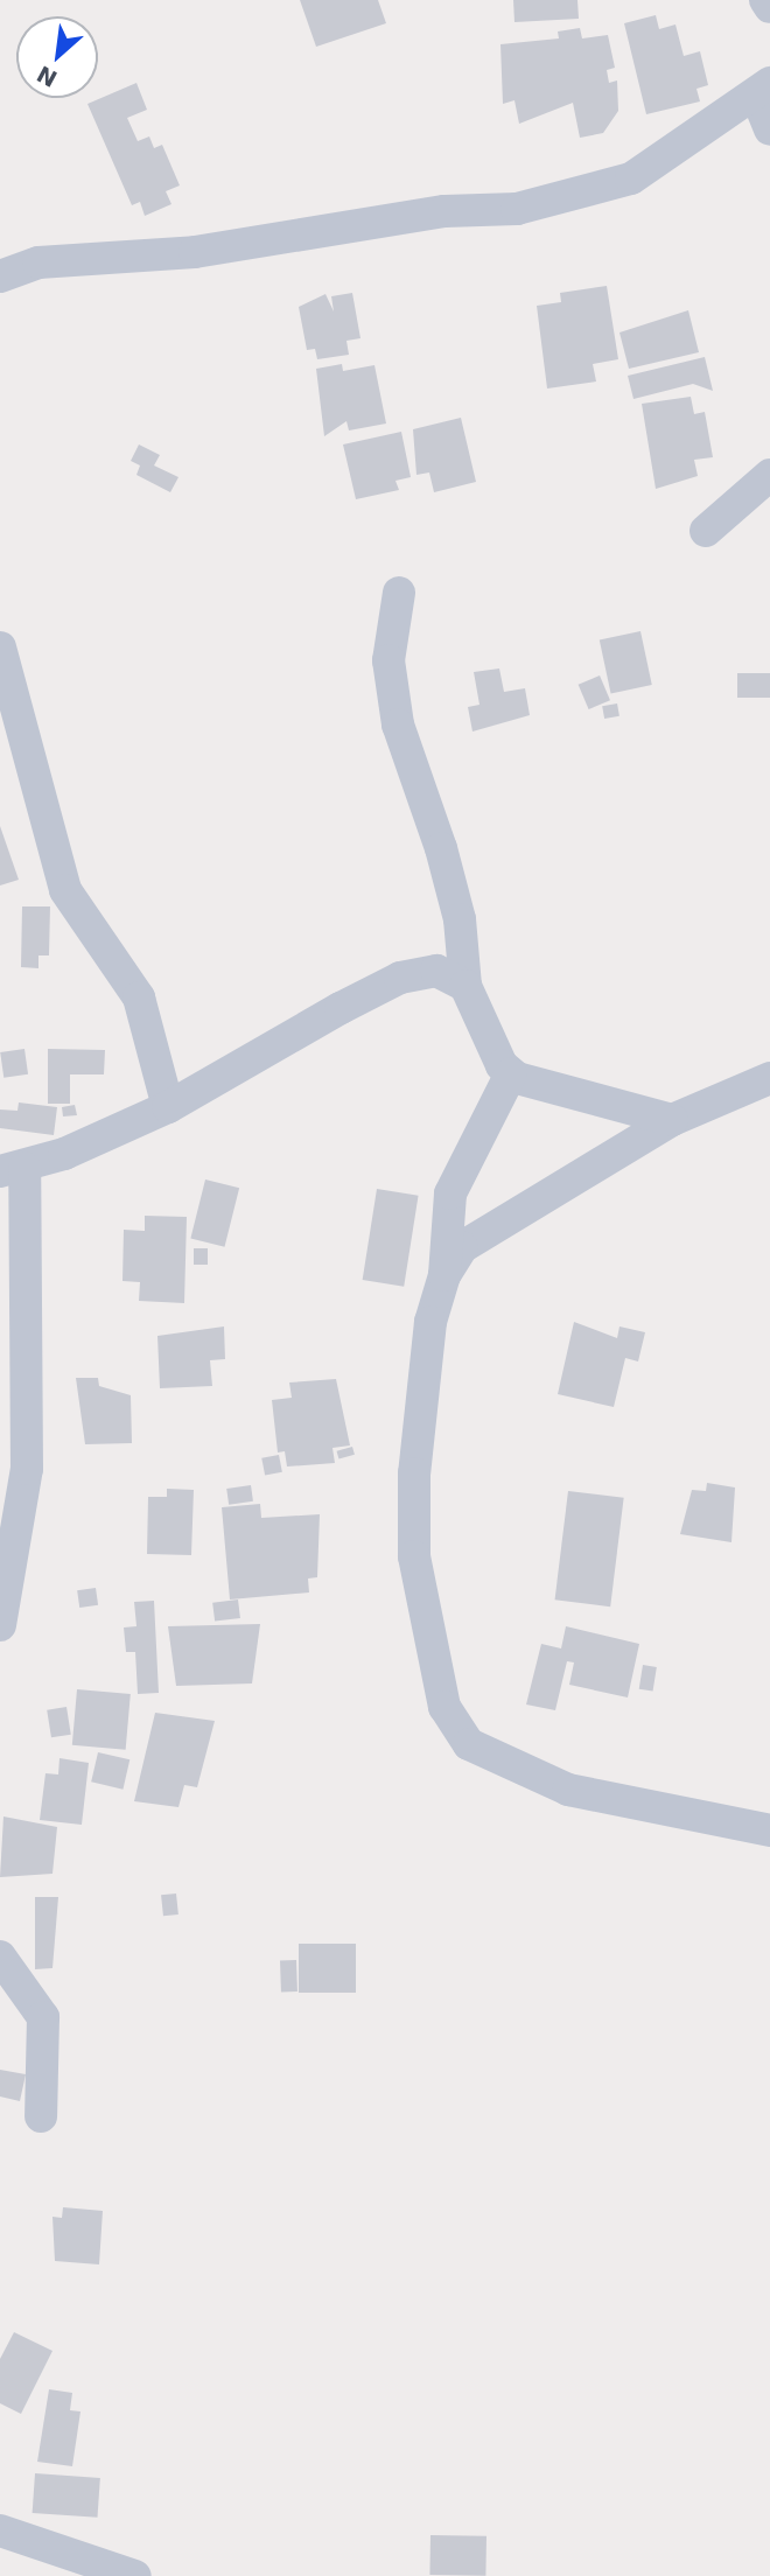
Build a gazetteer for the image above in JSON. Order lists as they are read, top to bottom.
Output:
{
  "north": "bottom left"
}
